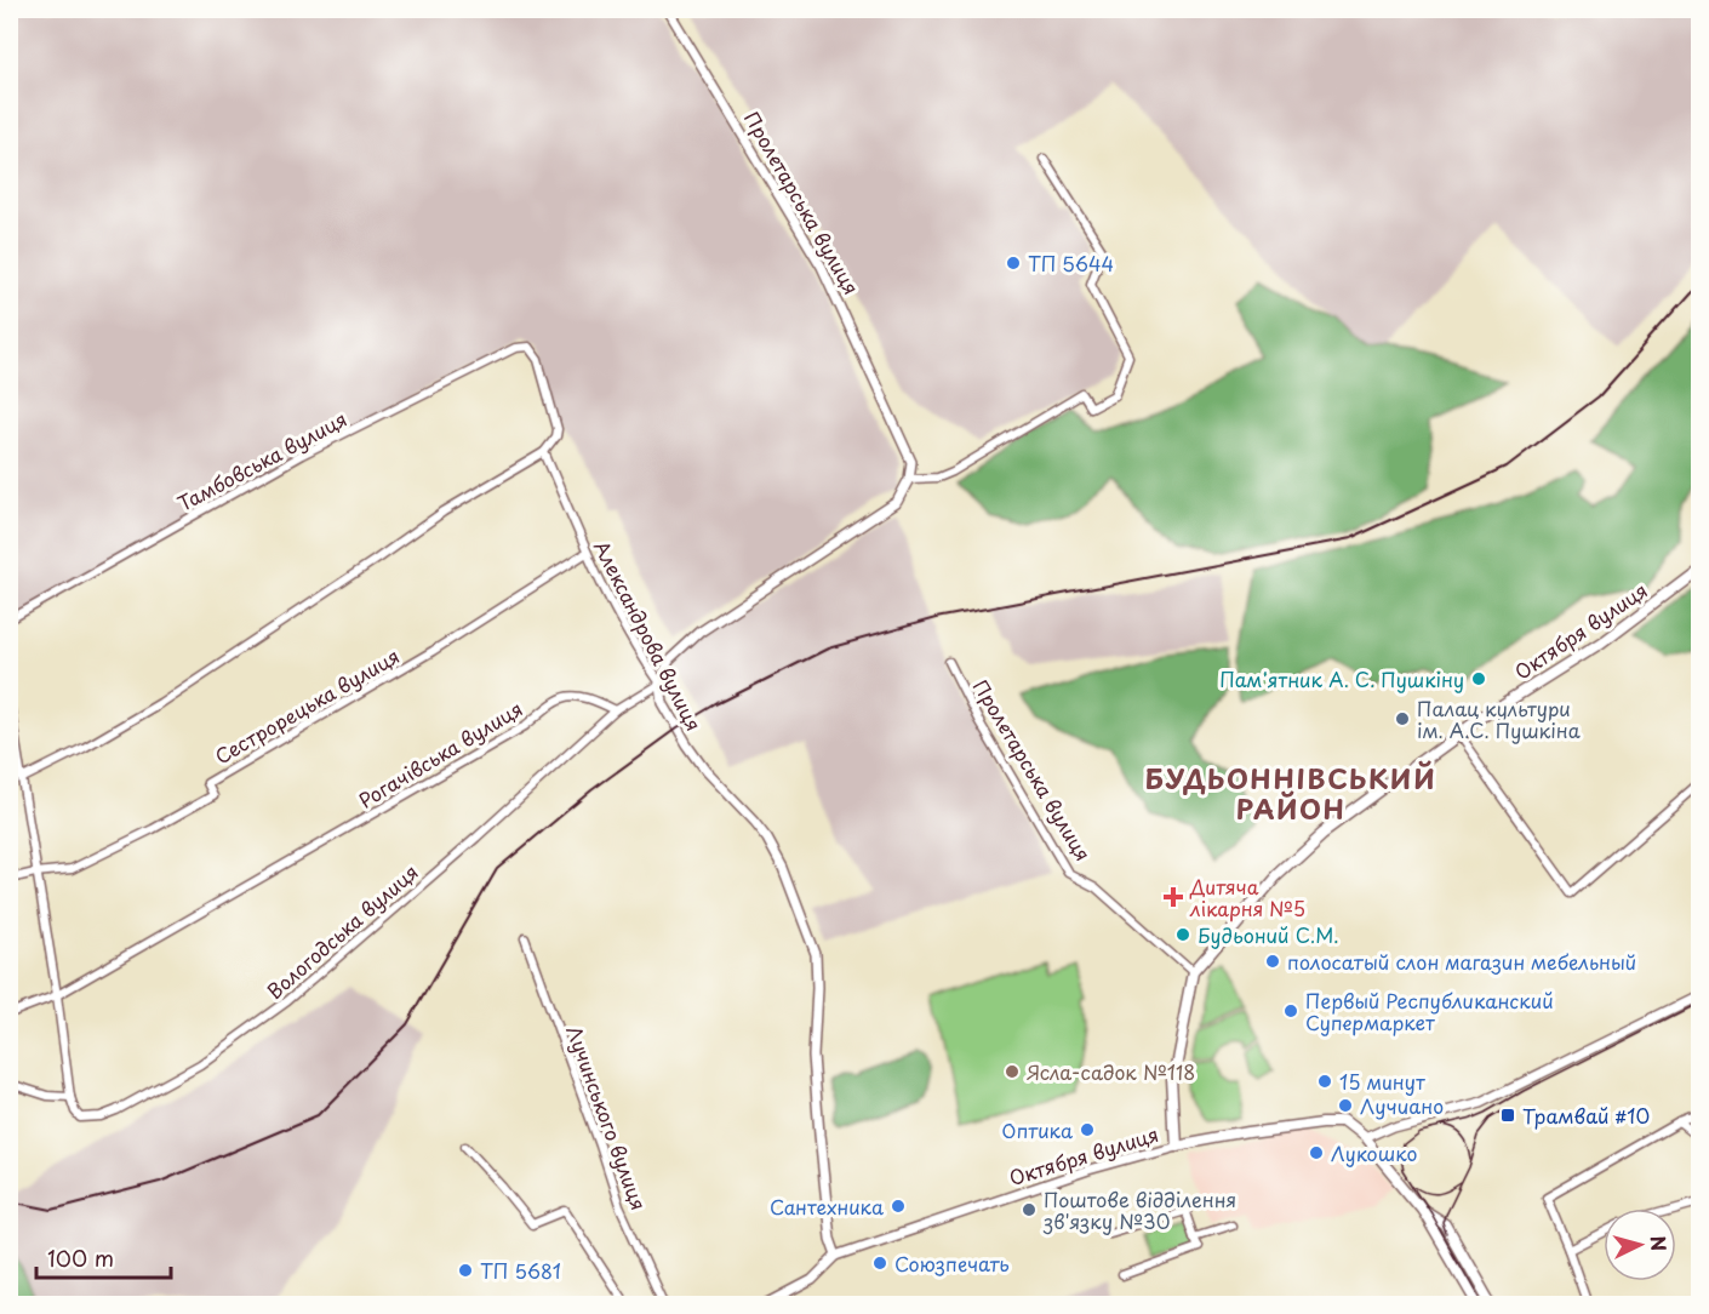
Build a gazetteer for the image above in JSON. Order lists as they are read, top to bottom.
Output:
{
  "streets": {
    "main road": ["Октября вулиця"],
    "street": [
      "Пролетарська вулиця",
      "Тамбовська вулиця",
      "Александрова вулиця",
      "Сестрорецька вулиця",
      "Рогачівська вулиця",
      "Вологодська вулиця",
      "Лучинського вулиця"
    ]
  },
  "crossings": [
    ["Пролетарська вулиця", "Октября вулиця"],
    ["Тамбовська вулиця", "Александрова вулиця"],
    ["Октября вулиця", "Александрова вулиця"],
    ["Александрова вулиця", "Сестрорецька вулиця"],
    ["Рогачівська вулиця", "Вологодська вулиця"]
  ],
  "districts": ["БУДЬОННІВСЬКИЙ РАЙОН"],
  "places": {
    "other": [
      "ТП 5644",
      "Пам'ятник А. С. Пушкіну",
      "Палац культури ім. А.С. Пушкіна",
      "Будьоний С.М.",
      "полосатый слон магазин мебельный",
      "Первый Республиканский Супермаркет",
      "Ясла-садок №118",
      "15 минут",
      "Лучиано",
      "Оптика",
      "Лукошко",
      "Сантехника",
      "Поштове відділення зв'язку №30",
      "Союзпечать",
      "ТП 5681"
    ],
    "health": ["Дитяча лікарня №5"],
    "transit": ["Трамвай #10"]
  },
  "scale_bar": "100 m",
  "north": "right"
}
